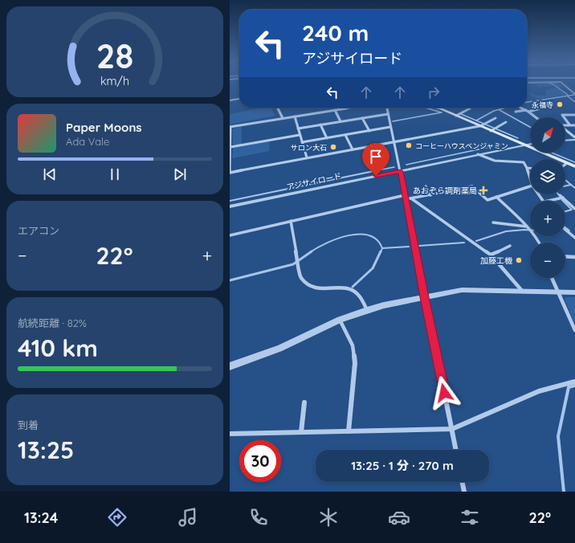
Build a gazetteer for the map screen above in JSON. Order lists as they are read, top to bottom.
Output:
{
  "streets": {
    "street": ["アジサイロード"]
  },
  "places": {
    "other": [
      "永福寺",
      "コーヒーハウスベンジャミン",
      "サロン大石",
      "加藤工機"
    ],
    "health": ["あおぞら調剤薬局"]
  },
  "north": "top right",
  "page": {
    "turn": ["240 m", "アジサイロード"],
    "song": ["Paper Moons", "Ada Vale"],
    "map_buttons": ["+", "−"],
    "tile": [
      "エアコン",
      ["航続距離 · 82%", "410 km"],
      ["到着", "13:25"]
    ],
    "heat": ["−", "22°", "+"],
    "limit": "30",
    "trip": "13:25 · 1 分 · 270 m",
    "tabs": ["13:24", "22°"],
    "gauge": ["28", "km/h"]
  }
}
